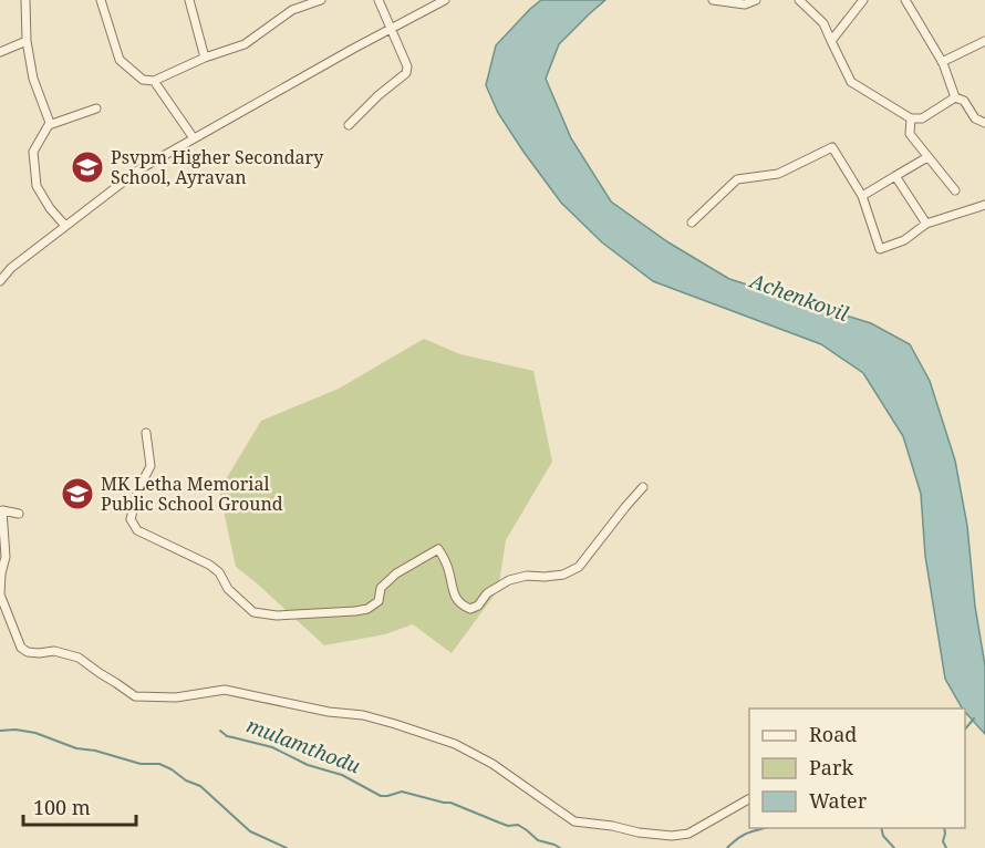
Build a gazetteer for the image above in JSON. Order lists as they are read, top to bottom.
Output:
{
  "water": ["Achenkovil", "mulamthodu"],
  "places": {
    "school or university": ["Psvpm Higher Secondary School, Ayravan", "MK Letha Memorial Public School Ground"]
  },
  "legend": ["Road", "Park", "Water"],
  "scale_bar": "100 m"
}
